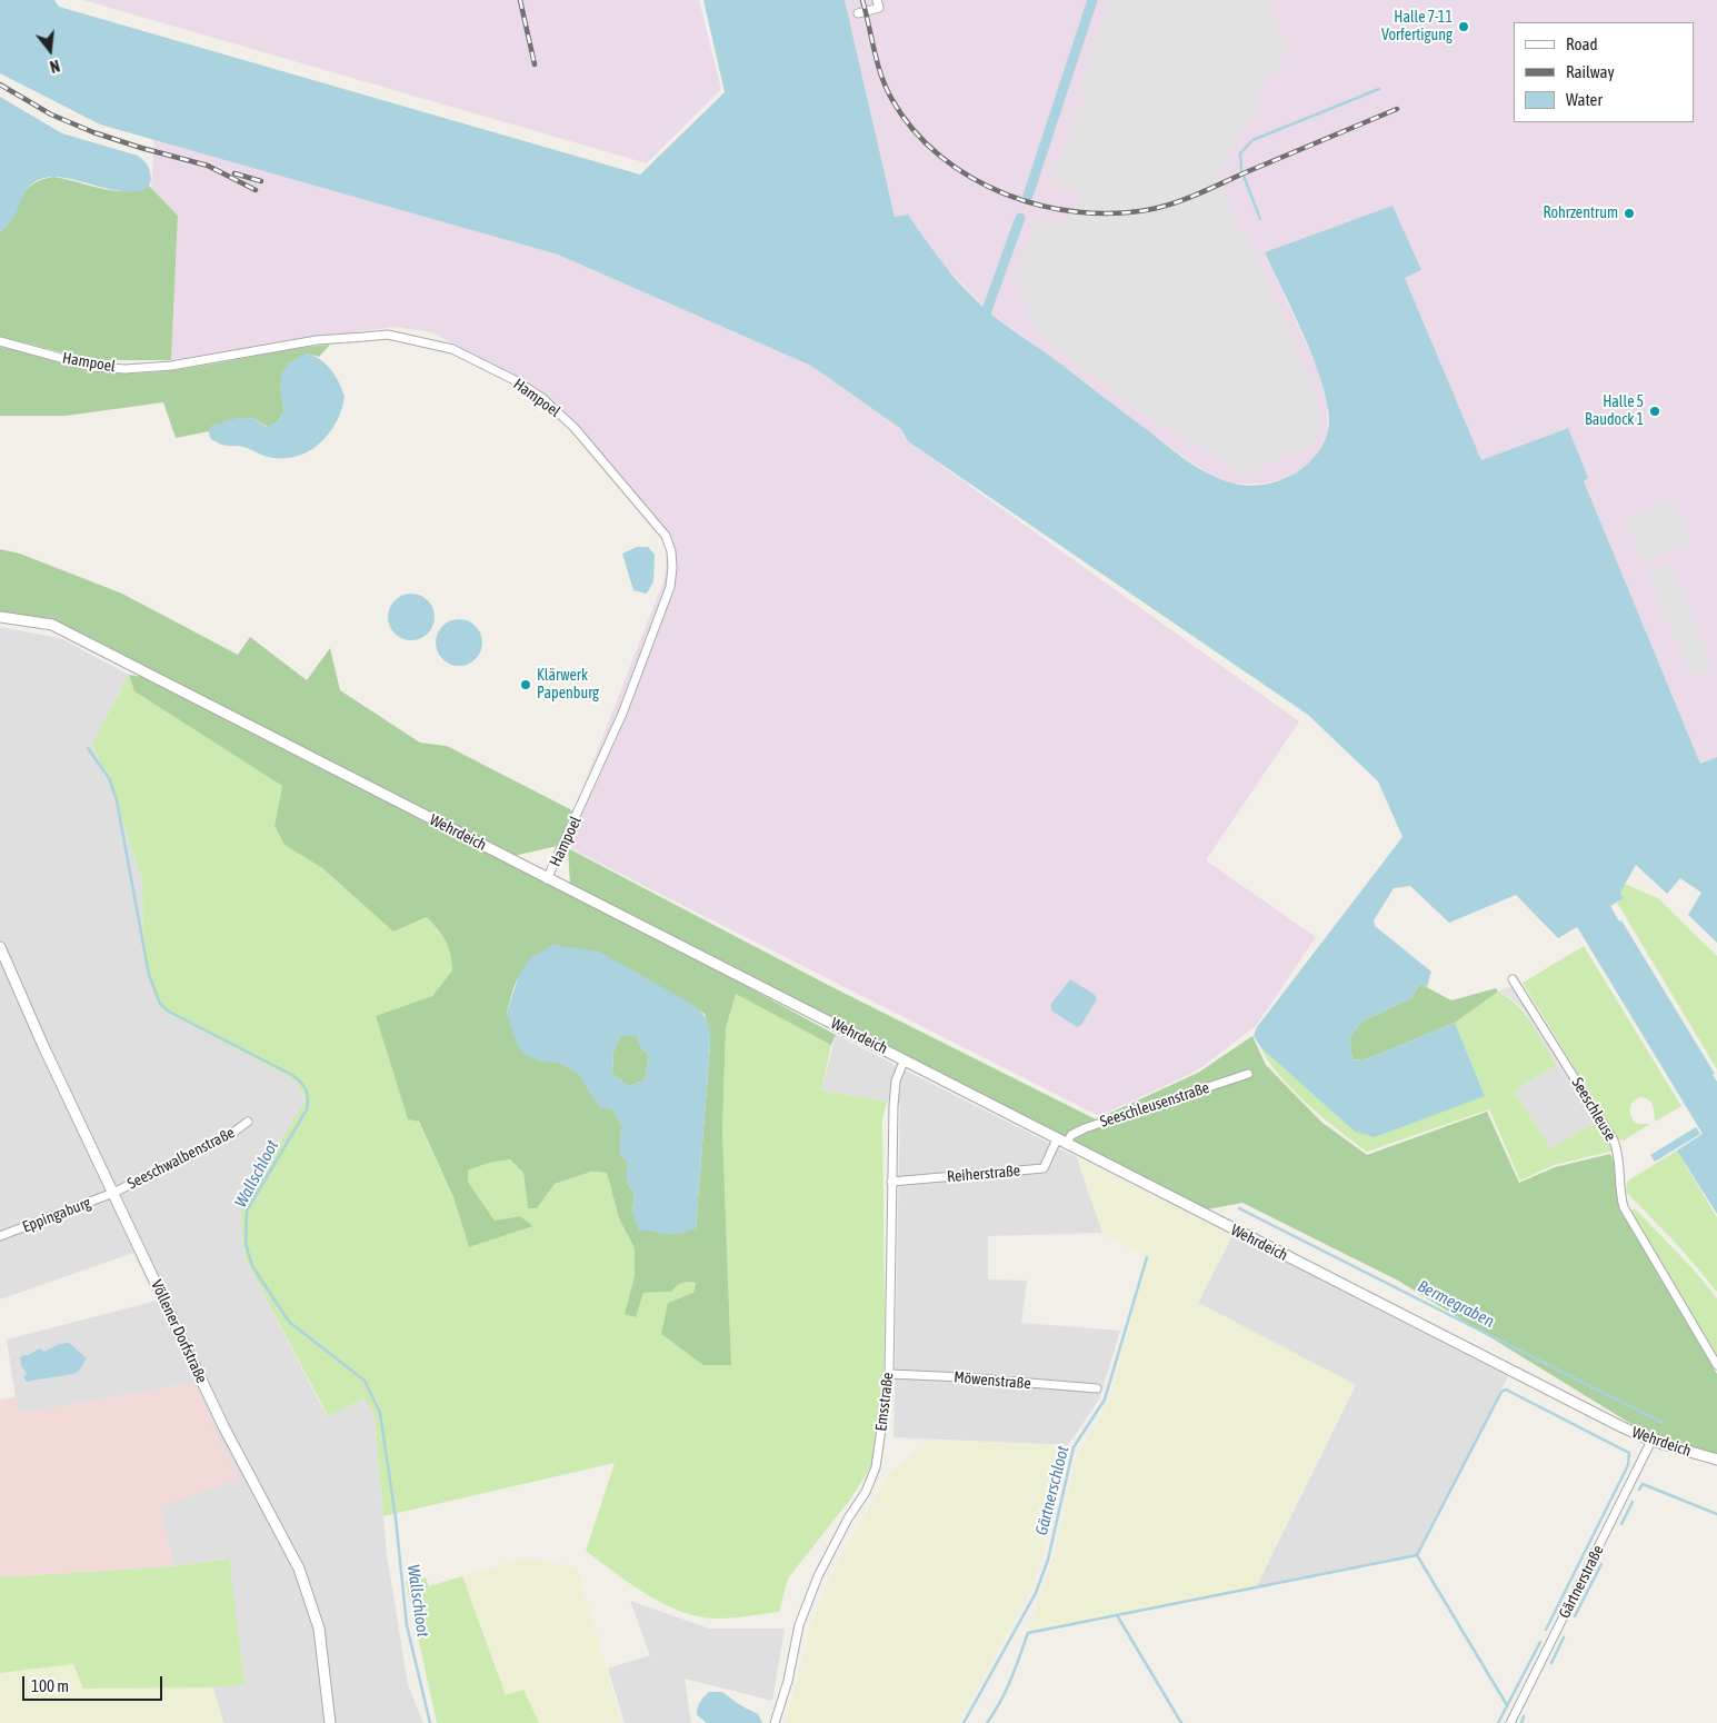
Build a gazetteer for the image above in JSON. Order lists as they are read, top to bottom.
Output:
{
  "streets": {
    "street": [
      "Hampoel",
      "Wehrdeich",
      "Seeschleusenstraße",
      "Seeschleuse",
      "Seeschwalbenstraße",
      "Reiherstraße",
      "Eppingaburg",
      "Völlener Dorfstraße",
      "Möwenstraße",
      "Emsstraße",
      "Gärtnerstraße"
    ]
  },
  "crossings": [
    ["Hampoel", "Wehrdeich"],
    ["Wehrdeich", "Seeschleusenstraße"],
    ["Wehrdeich", "Reiherstraße"],
    ["Wehrdeich", "Emsstraße"],
    ["Wehrdeich", "Gärtnerstraße"],
    ["Seeschleusenstraße", "Reiherstraße"],
    ["Seeschwalbenstraße", "Eppingaburg"],
    ["Seeschwalbenstraße", "Völlener Dorfstraße"],
    ["Reiherstraße", "Emsstraße"],
    ["Eppingaburg", "Völlener Dorfstraße"],
    ["Möwenstraße", "Emsstraße"]
  ],
  "water": ["Wallschloot", "Bermegraben", "Gärtnerschloot"],
  "places": [
    "Halle 7-11 Vorfertigung",
    "Rohrzentrum",
    "Halle 5 Baudock 1",
    "Klärwerk Papenburg"
  ],
  "legend": ["Road", "Railway", "Water"],
  "scale_bar": "100 m",
  "north": "bottom"
}
